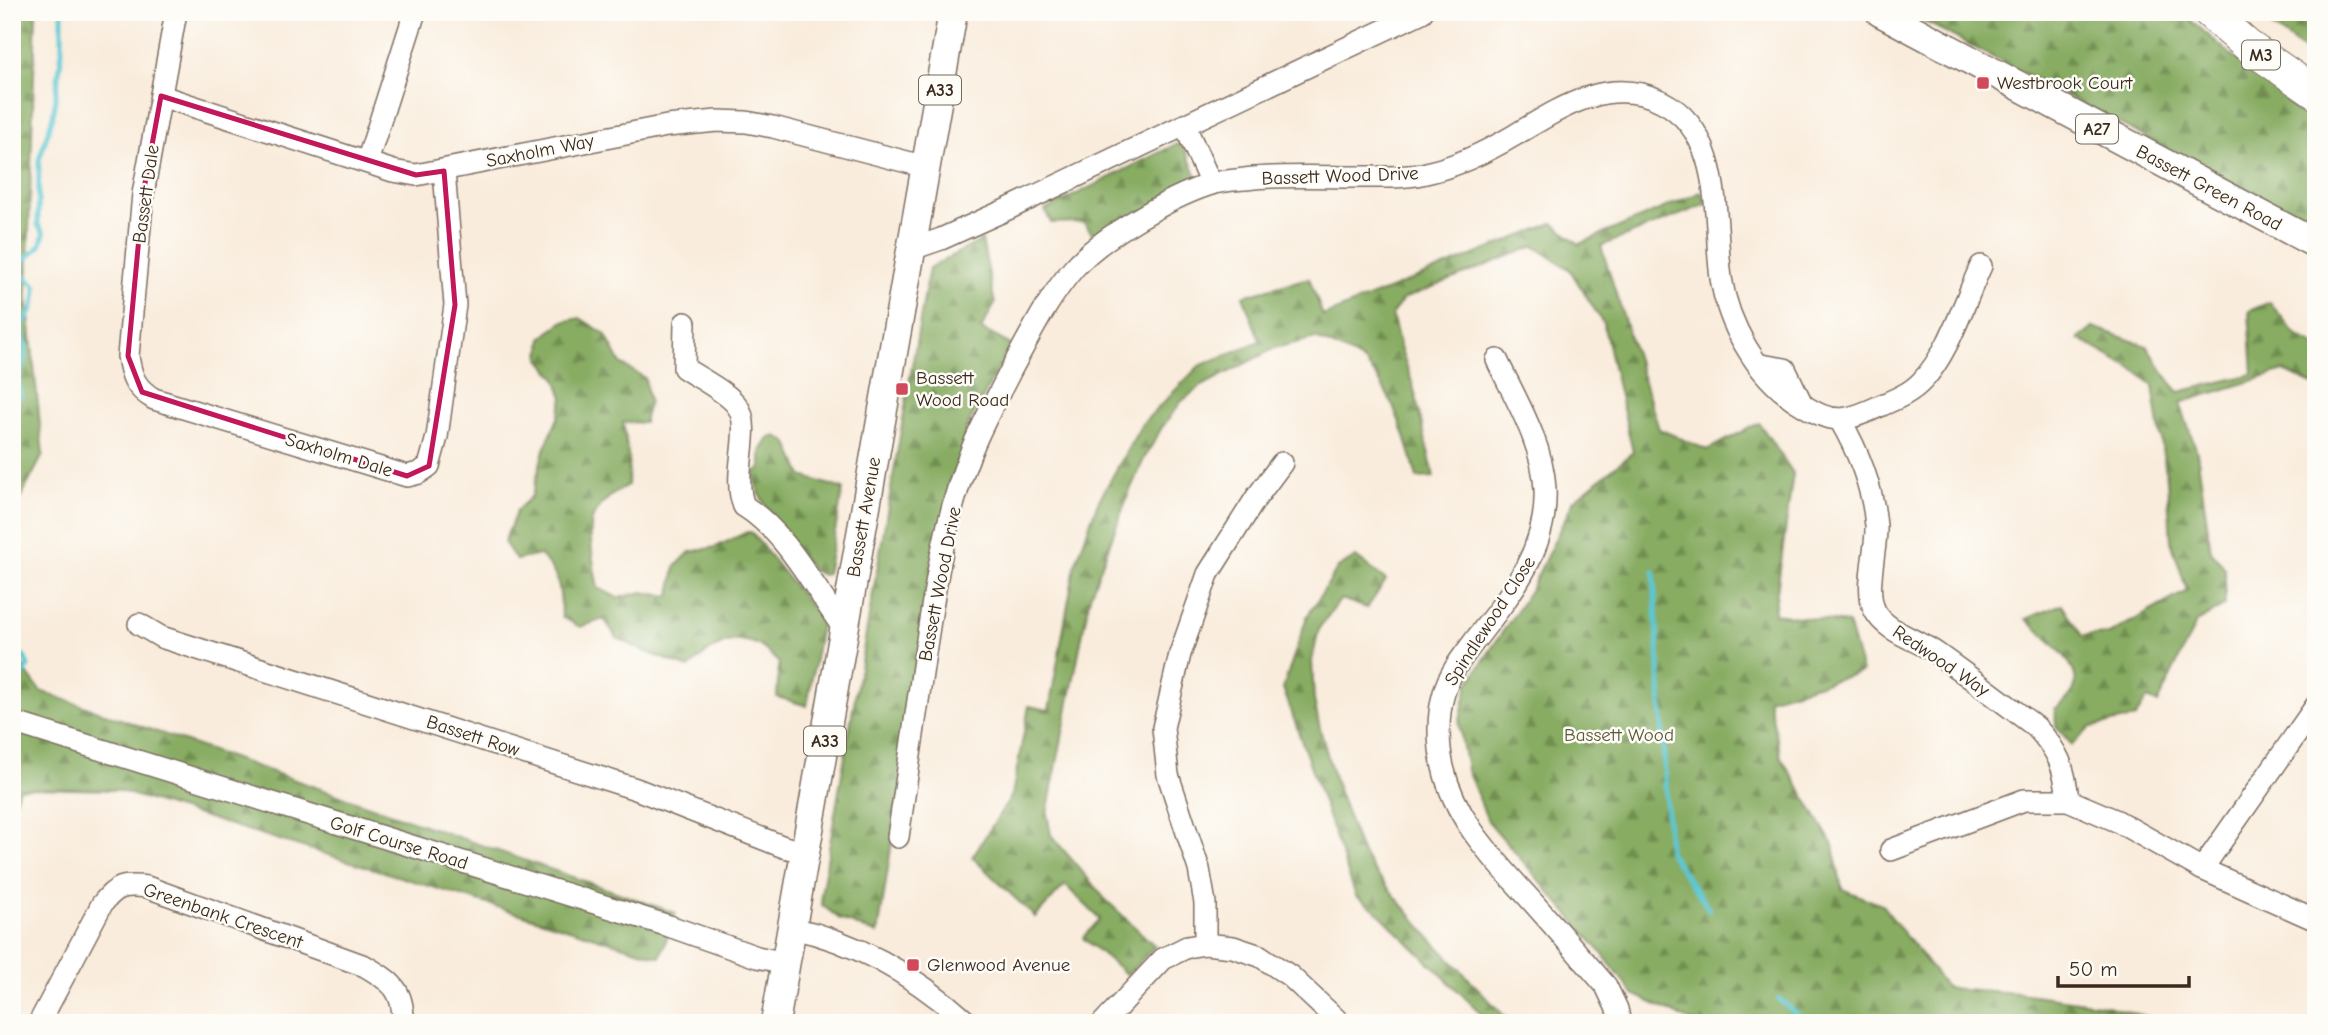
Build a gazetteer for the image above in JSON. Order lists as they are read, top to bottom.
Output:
{
  "streets": {
    "highway": ["M3"],
    "main road": [
      "A33",
      "A27",
      "Bassett Green Road",
      "Bassett Avenue"
    ],
    "street": [
      "Saxholm Way",
      "Bassett Wood Drive",
      "Bassett Dale",
      "Saxholm Dale",
      "Spindlewood Close",
      "Redwood Way",
      "Bassett Row",
      "Golf Course Road",
      "Greenbank Crescent"
    ]
  },
  "crossings": [
    ["Saxholm Way", "Bassett Dale"],
    ["Saxholm Way", "Saxholm Dale"],
    ["Saxholm Way", "Bassett Avenue"],
    ["Bassett Wood Drive", "Redwood Way"],
    ["Bassett Dale", "Saxholm Dale"],
    ["Bassett Avenue", "Bassett Row"],
    ["Bassett Avenue", "Golf Course Road"]
  ],
  "parks": ["Bassett Wood"],
  "places": {
    "transit": ["Westbrook Court", "Bassett Wood Road", "Glenwood Avenue"]
  },
  "scale_bar": "50 m"
}
